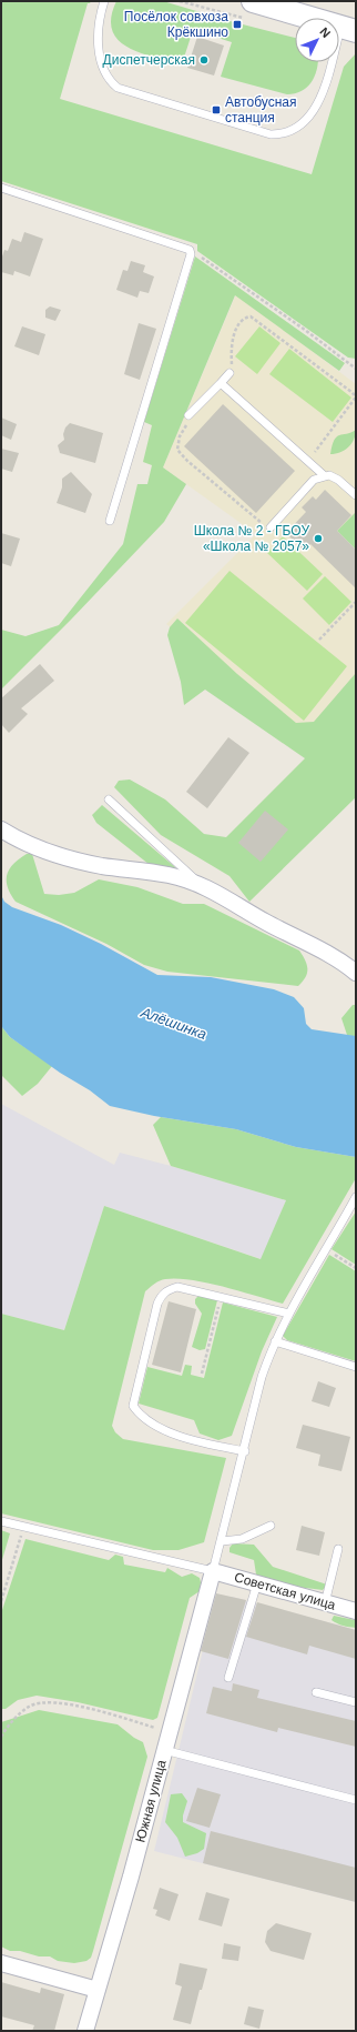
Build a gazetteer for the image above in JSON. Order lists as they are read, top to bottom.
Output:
{
  "streets": {
    "street": ["Советская улица", "Южная улица"]
  },
  "crossings": [
    ["Советская улица", "Южная улица"]
  ],
  "water": ["Алёшинка"],
  "places": {
    "transit": ["Посёлок совхоза Крёкшино", "Автобусная станция"],
    "other": ["Диспетчерская", "Школа № 2 - ГБОУ «Школа № 2057»"]
  },
  "north": "top right"
}
